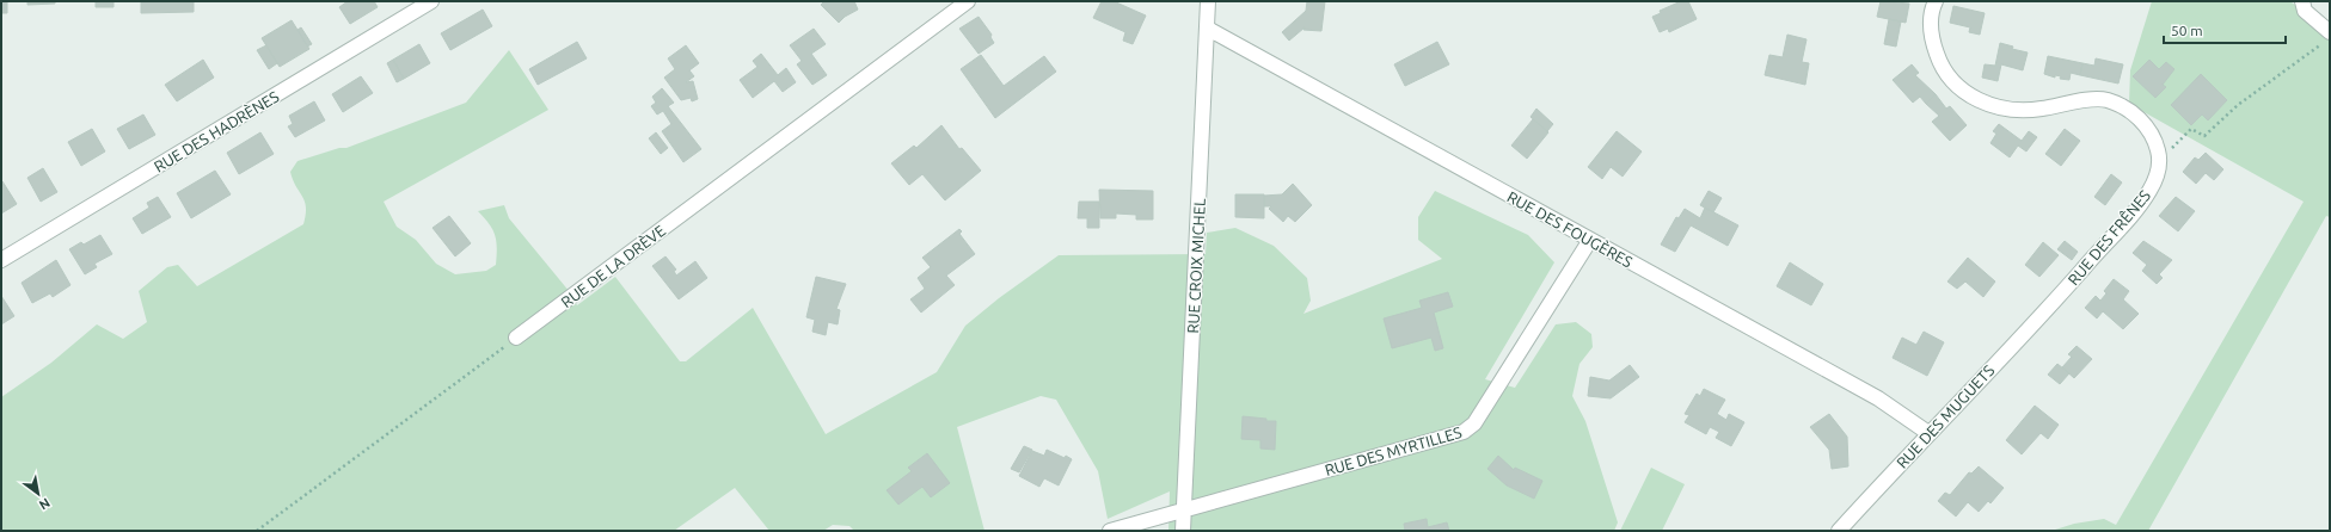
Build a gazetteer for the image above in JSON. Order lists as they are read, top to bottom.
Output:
{
  "streets": {
    "street": [
      "RUE DES HADRÈNES",
      "RUE DES FOUGÈRES",
      "RUE DES FRÊNES",
      "RUE DE LA DRÈVE",
      "RUE CROIX MICHEL",
      "RUE DES MUGUETS",
      "RUE DES MYRTILLES"
    ]
  },
  "crossings": [
    ["RUE DES FOUGÈRES", "RUE CROIX MICHEL"],
    ["RUE DES FOUGÈRES", "RUE DES MUGUETS"],
    ["RUE DES FOUGÈRES", "RUE DES MYRTILLES"],
    ["RUE DES FRÊNES", "RUE DES MUGUETS"],
    ["RUE CROIX MICHEL", "RUE DES MYRTILLES"]
  ],
  "scale_bar": "50 m",
  "north": "bottom right"
}
